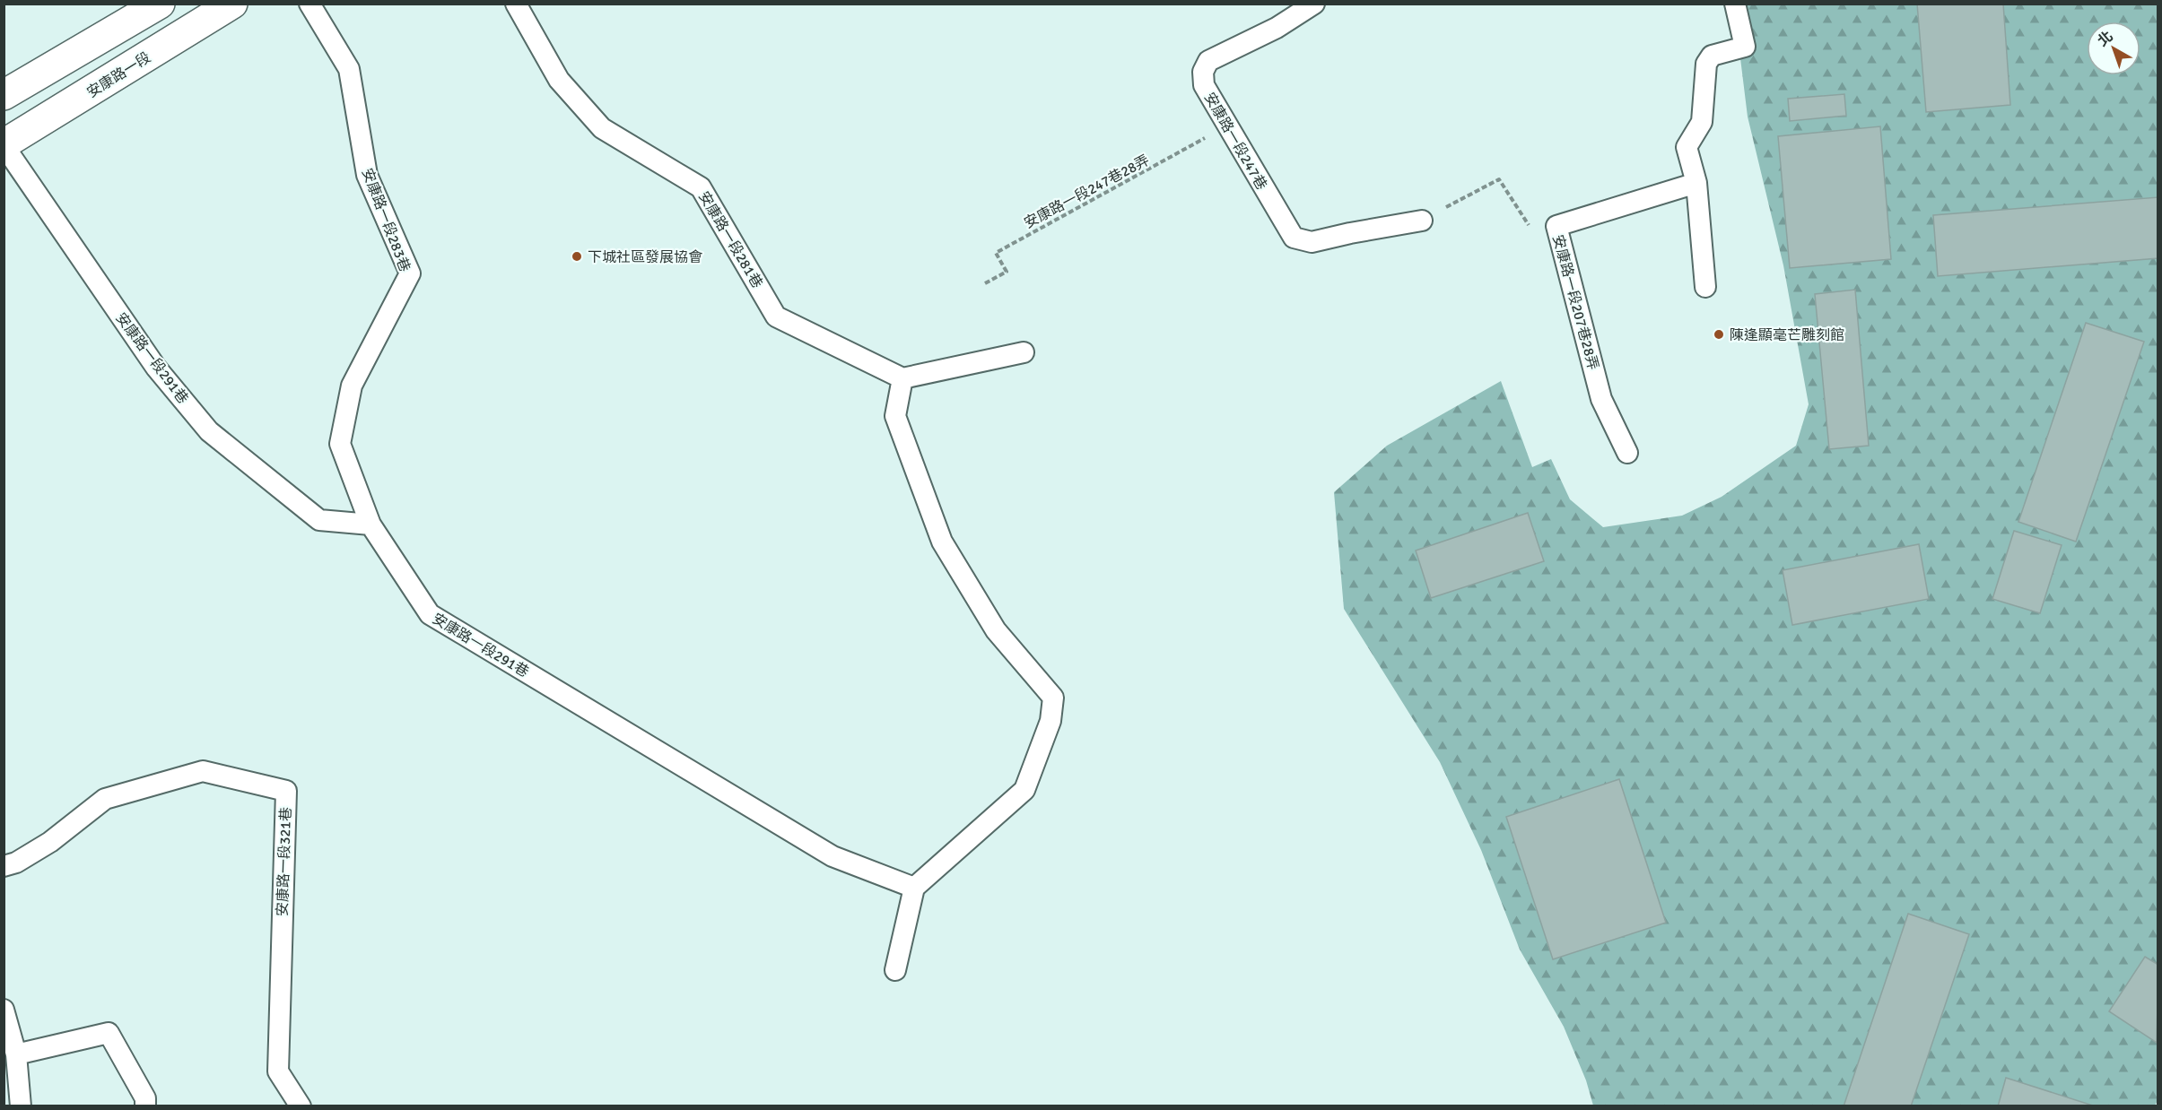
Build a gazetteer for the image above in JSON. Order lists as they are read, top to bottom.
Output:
{
  "streets": {
    "main road": ["安康路一段"],
    "lane": [
      "安康路一段247巷",
      "安康路一段283巷",
      "安康路一段281巷",
      "安康路一段207巷28弄",
      "安康路一段291巷",
      "安康路一段321巷"
    ],
    "path": ["安康路一段247巷28弄"]
  },
  "crossings": [
    ["安康路一段", "安康路一段291巷"],
    ["安康路一段247巷", "安康路一段247巷28弄"],
    ["安康路一段283巷", "安康路一段291巷"]
  ],
  "places": ["下城社區發展協會", "陳逢顯毫芒雕刻館"],
  "north": "top left"
}
